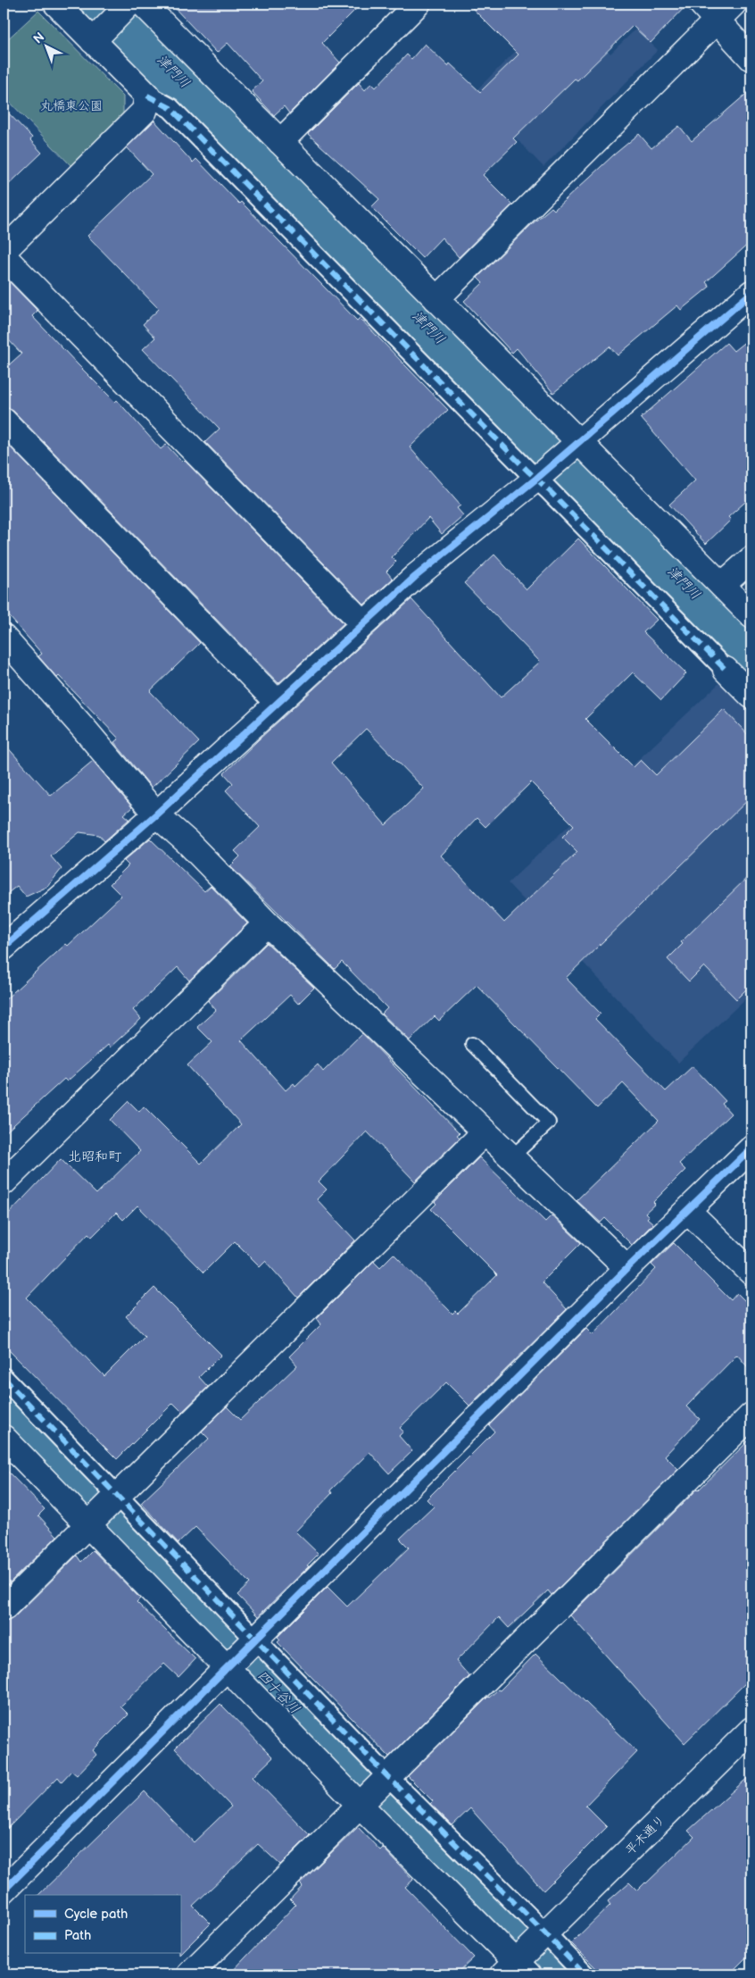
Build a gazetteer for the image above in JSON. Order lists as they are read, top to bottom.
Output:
{
  "streets": {
    "street": ["平木通り"]
  },
  "districts": ["北昭和町"],
  "water": ["津門川", "四十谷川"],
  "parks": ["丸橋東公園"],
  "legend": ["Cycle path", "Path"],
  "north": "top left"
}
